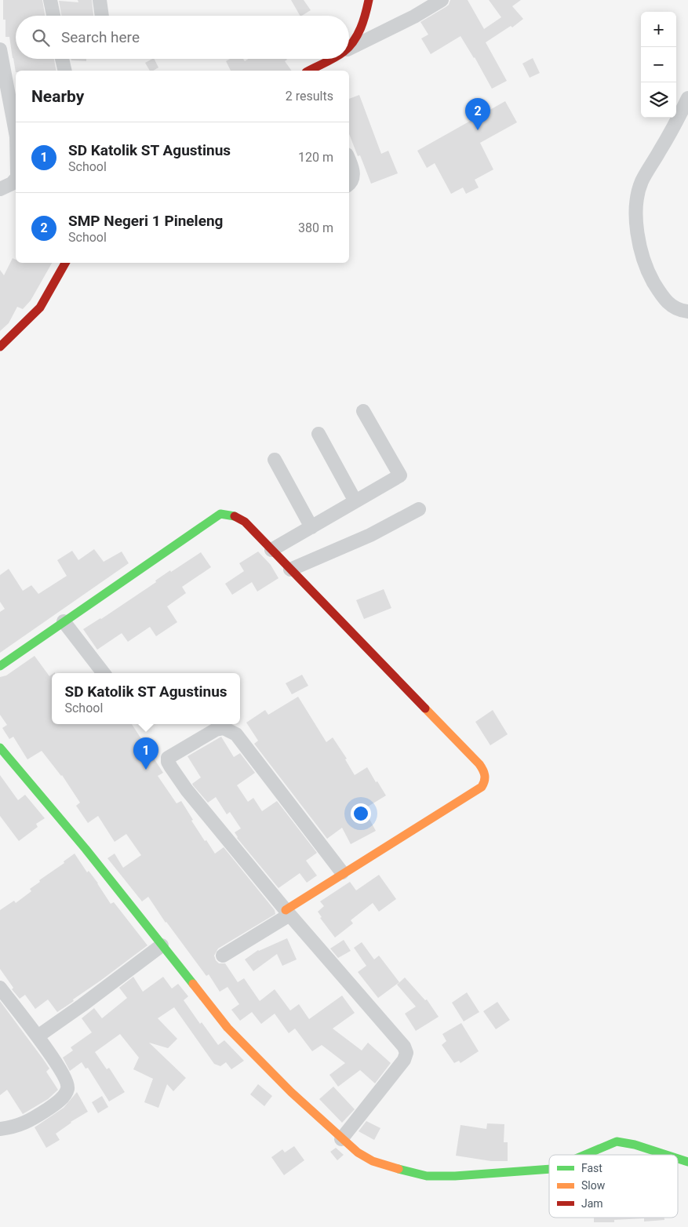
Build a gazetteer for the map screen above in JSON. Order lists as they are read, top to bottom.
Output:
{
  "legend": ["Fast", "Slow", "Jam"],
  "page": {
    "map_buttons": ["+", "−"],
    "search": "Search here",
    "heading": ["Nearby", "2 results"],
    "pins": ["2", "1"],
    "list": [
      {
        "mark": "1",
        "name": "SD Katolik ST Agustinus",
        "note": "School",
        "value": "120 m"
      },
      {
        "mark": "2",
        "name": "SMP Negeri 1 Pineleng",
        "note": "School",
        "value": "380 m"
      }
    ],
    "popup": ["SD Katolik ST Agustinus", "School"]
  }
}
